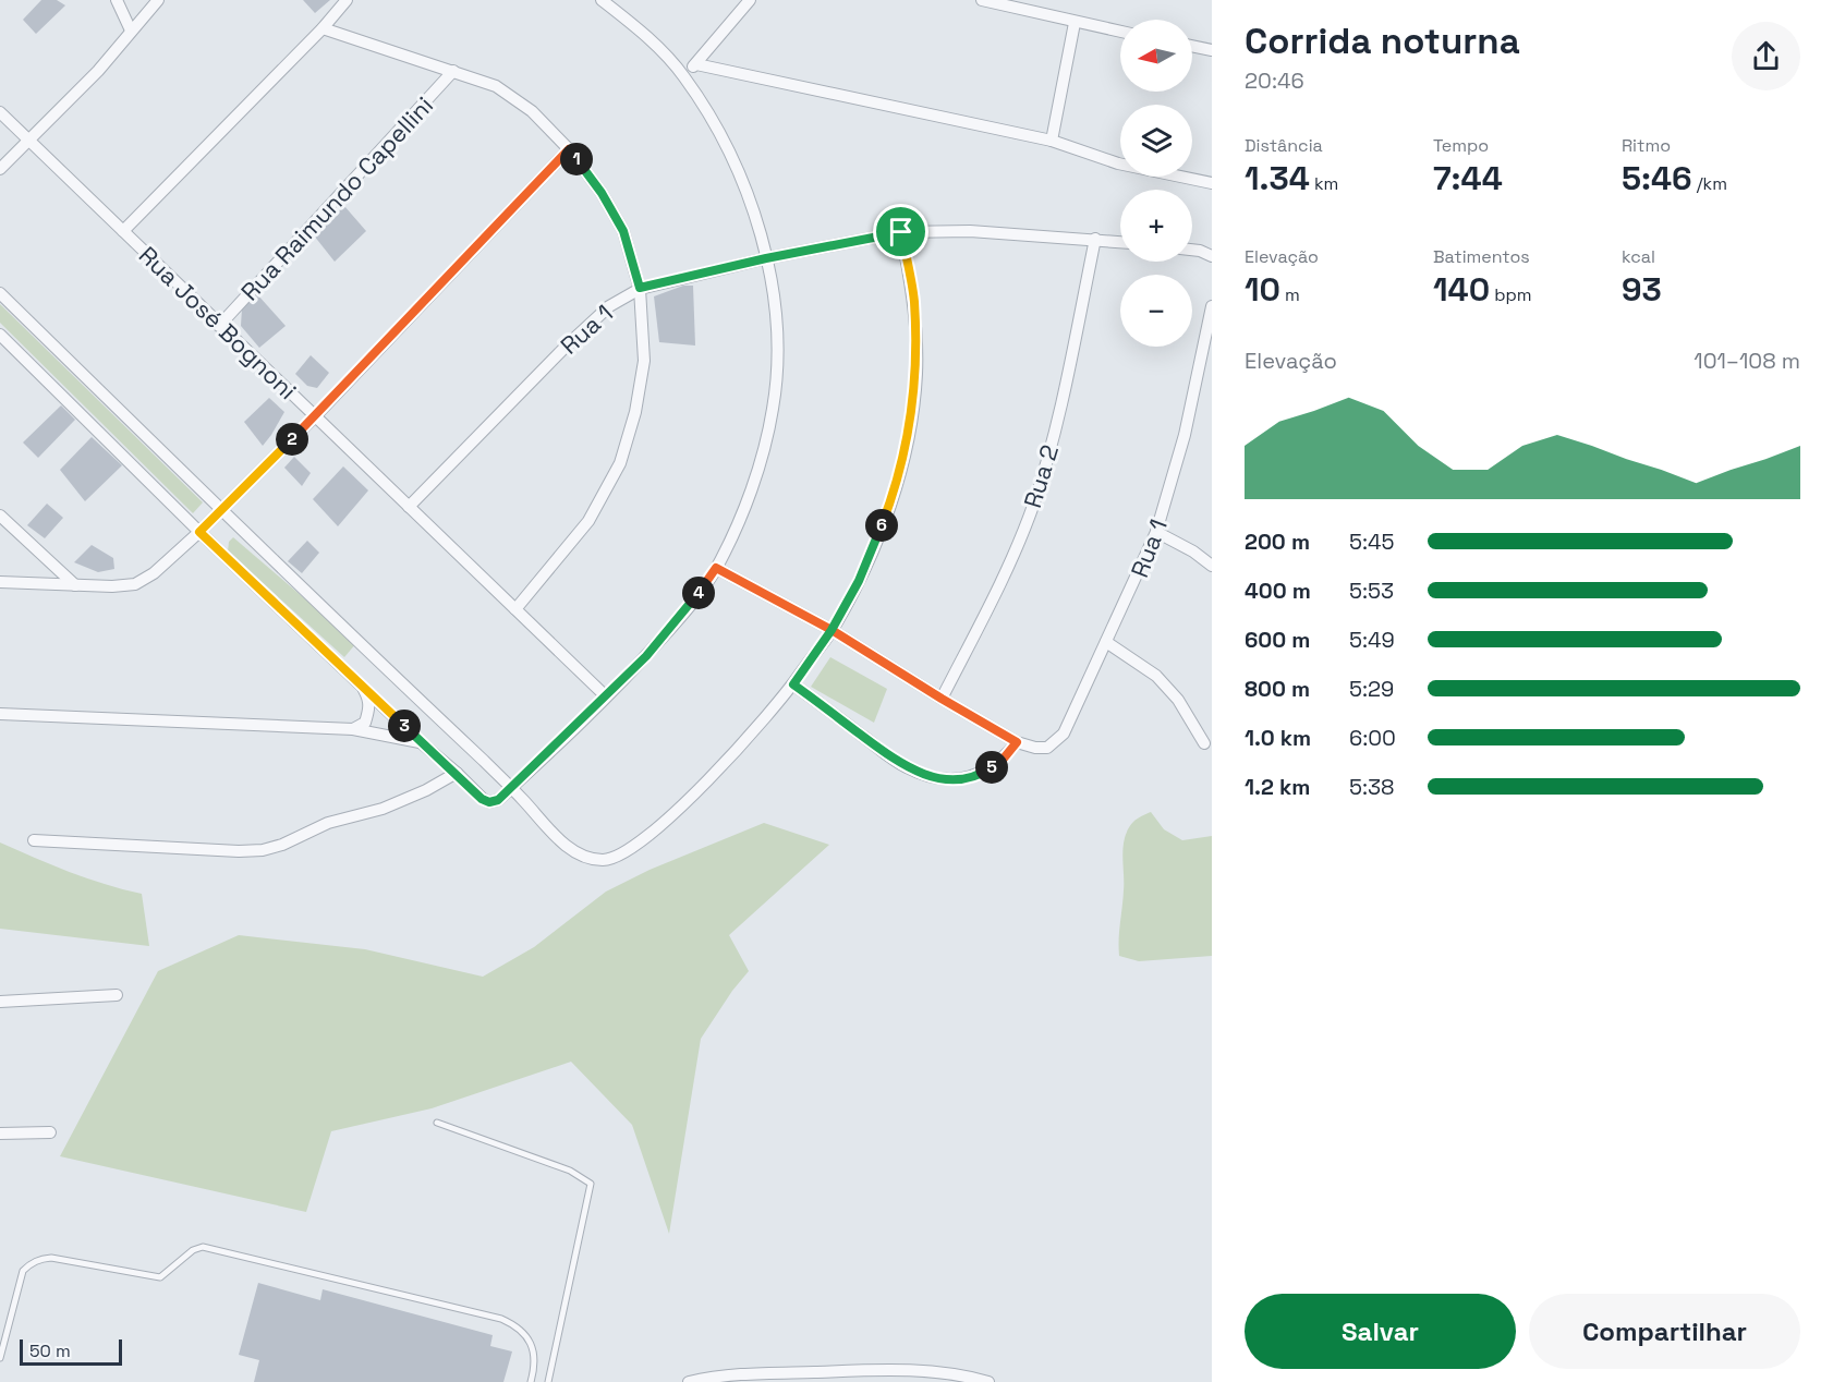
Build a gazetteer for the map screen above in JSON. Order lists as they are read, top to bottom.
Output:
{
  "streets": {
    "street": [
      "Rua Raimundo Capellini",
      "Rua José Bognoni",
      "Rua 1",
      "Rua 2"
    ]
  },
  "crossings": [
    ["Rua Raimundo Capellini", "Rua José Bognoni"],
    ["Rua José Bognoni", "Rua 1"],
    ["Rua 1", "Rua 2"]
  ],
  "scale_bar": "50 m",
  "north": "left",
  "page": {
    "heading": ["Corrida noturna", "20:46"],
    "map_buttons": ["+", "−"],
    "stats": [
      ["Distância", "1.34 km"],
      ["Tempo", "7:44"],
      ["Ritmo", "5:46 /km"],
      ["Elevação", "10 m"],
      ["Batimentos", "140 bpm"],
      ["kcal", "93"]
    ],
    "pins": [
      "1",
      "2",
      "6",
      "4",
      "3",
      "5"
    ],
    "chart": ["Elevação", "101–108 m"],
    "list": [
      {
        "name": "200 m",
        "note": "5:45"
      },
      {
        "name": "400 m",
        "note": "5:53"
      },
      {
        "name": "600 m",
        "note": "5:49"
      },
      {
        "name": "800 m",
        "note": "5:29"
      },
      {
        "name": "1.0 km",
        "note": "6:00"
      },
      {
        "name": "1.2 km",
        "note": "5:38"
      }
    ],
    "buttons": ["Salvar", "Compartilhar"],
    "scale": "50 m"
  }
}
